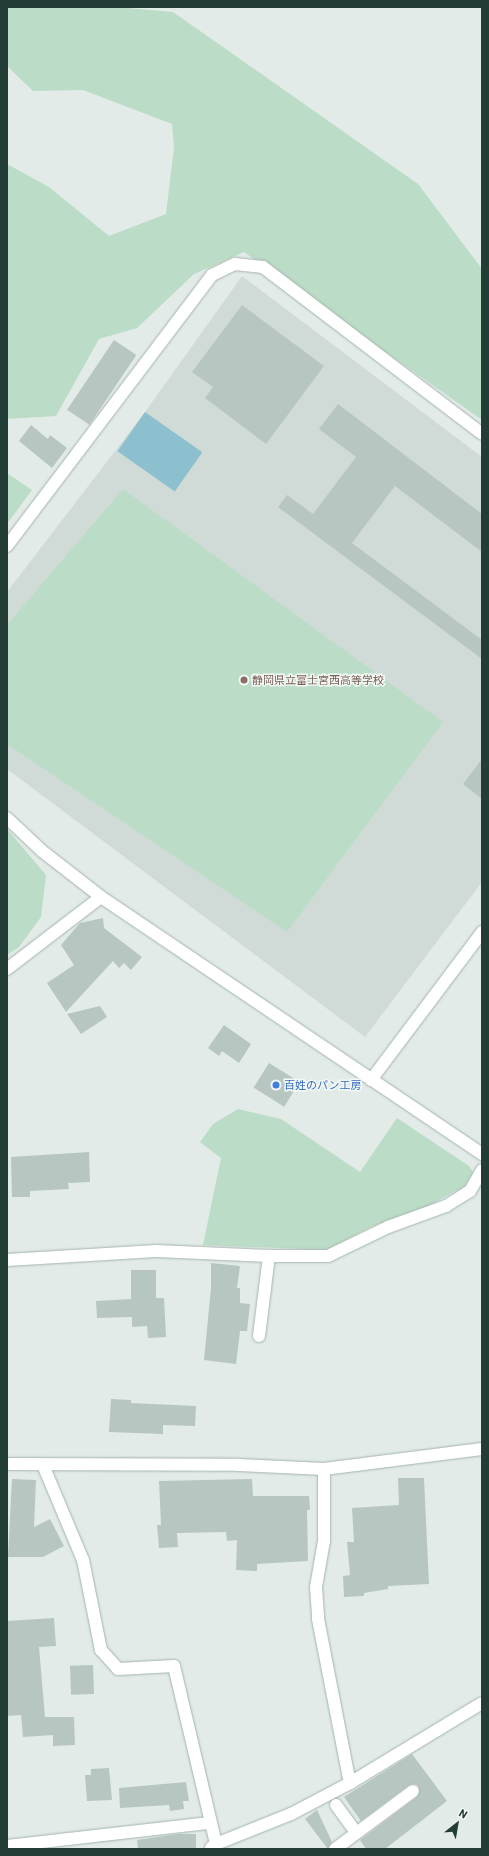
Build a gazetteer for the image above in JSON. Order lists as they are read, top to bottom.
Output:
{
  "places": ["静岡県立富士宮西高等学校", "百姓のパン工房"],
  "north": "top right"
}
